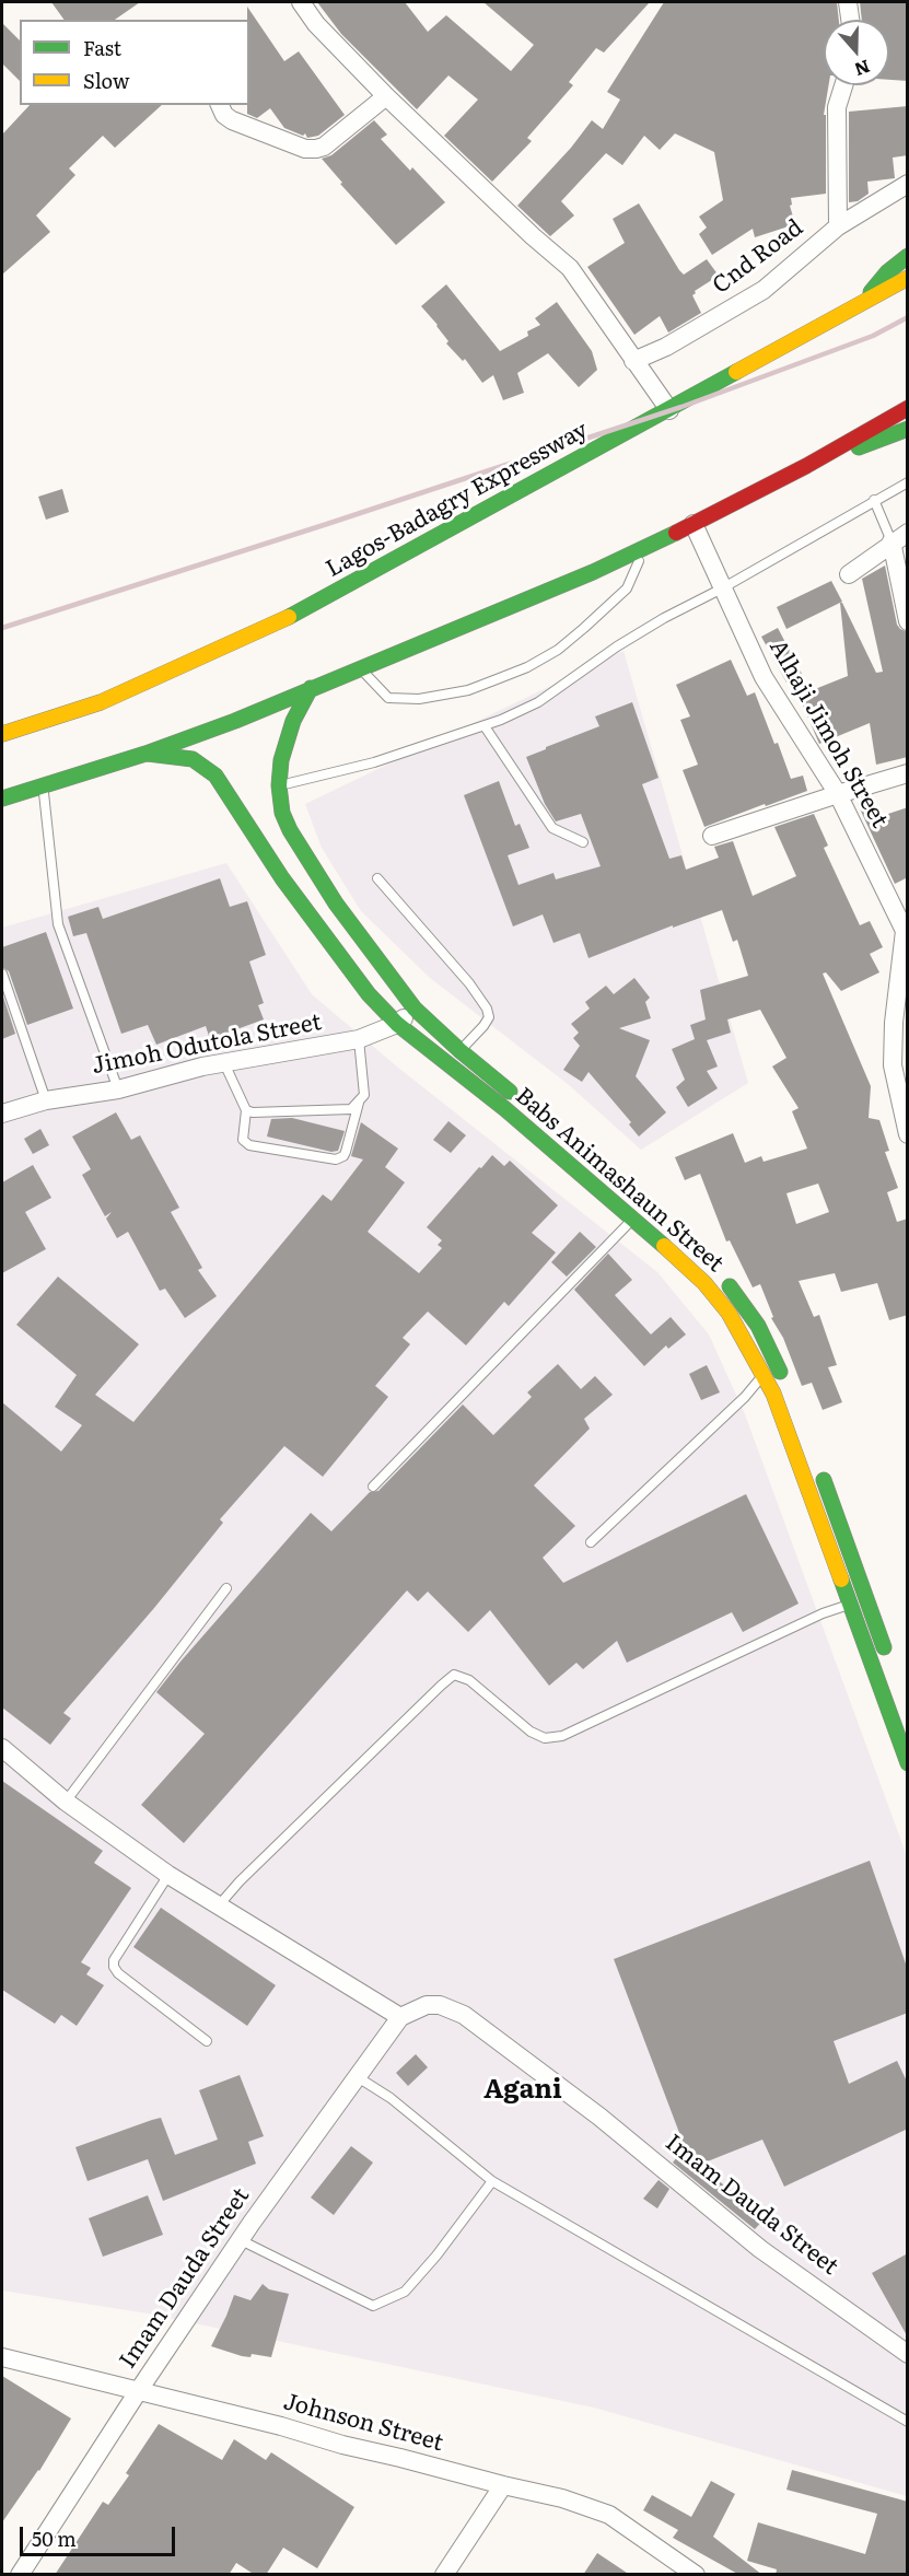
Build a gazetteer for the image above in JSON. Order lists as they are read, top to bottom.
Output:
{
  "streets": {
    "main road": ["Lagos-Badagry Expressway", "Babs Animashaun Street"],
    "street": [
      "Cnd Road",
      "Alhaji Jimoh Street",
      "Jimoh Odutola Street",
      "Imam Dauda Street",
      "Johnson Street"
    ]
  },
  "crossings": [
    ["Jimoh Odutola Street", "Babs Animashaun Street"],
    ["Imam Dauda Street", "Johnson Street"]
  ],
  "districts": ["Agani"],
  "legend": ["Fast", "Slow"],
  "scale_bar": "50 m",
  "north": "bottom"
}
